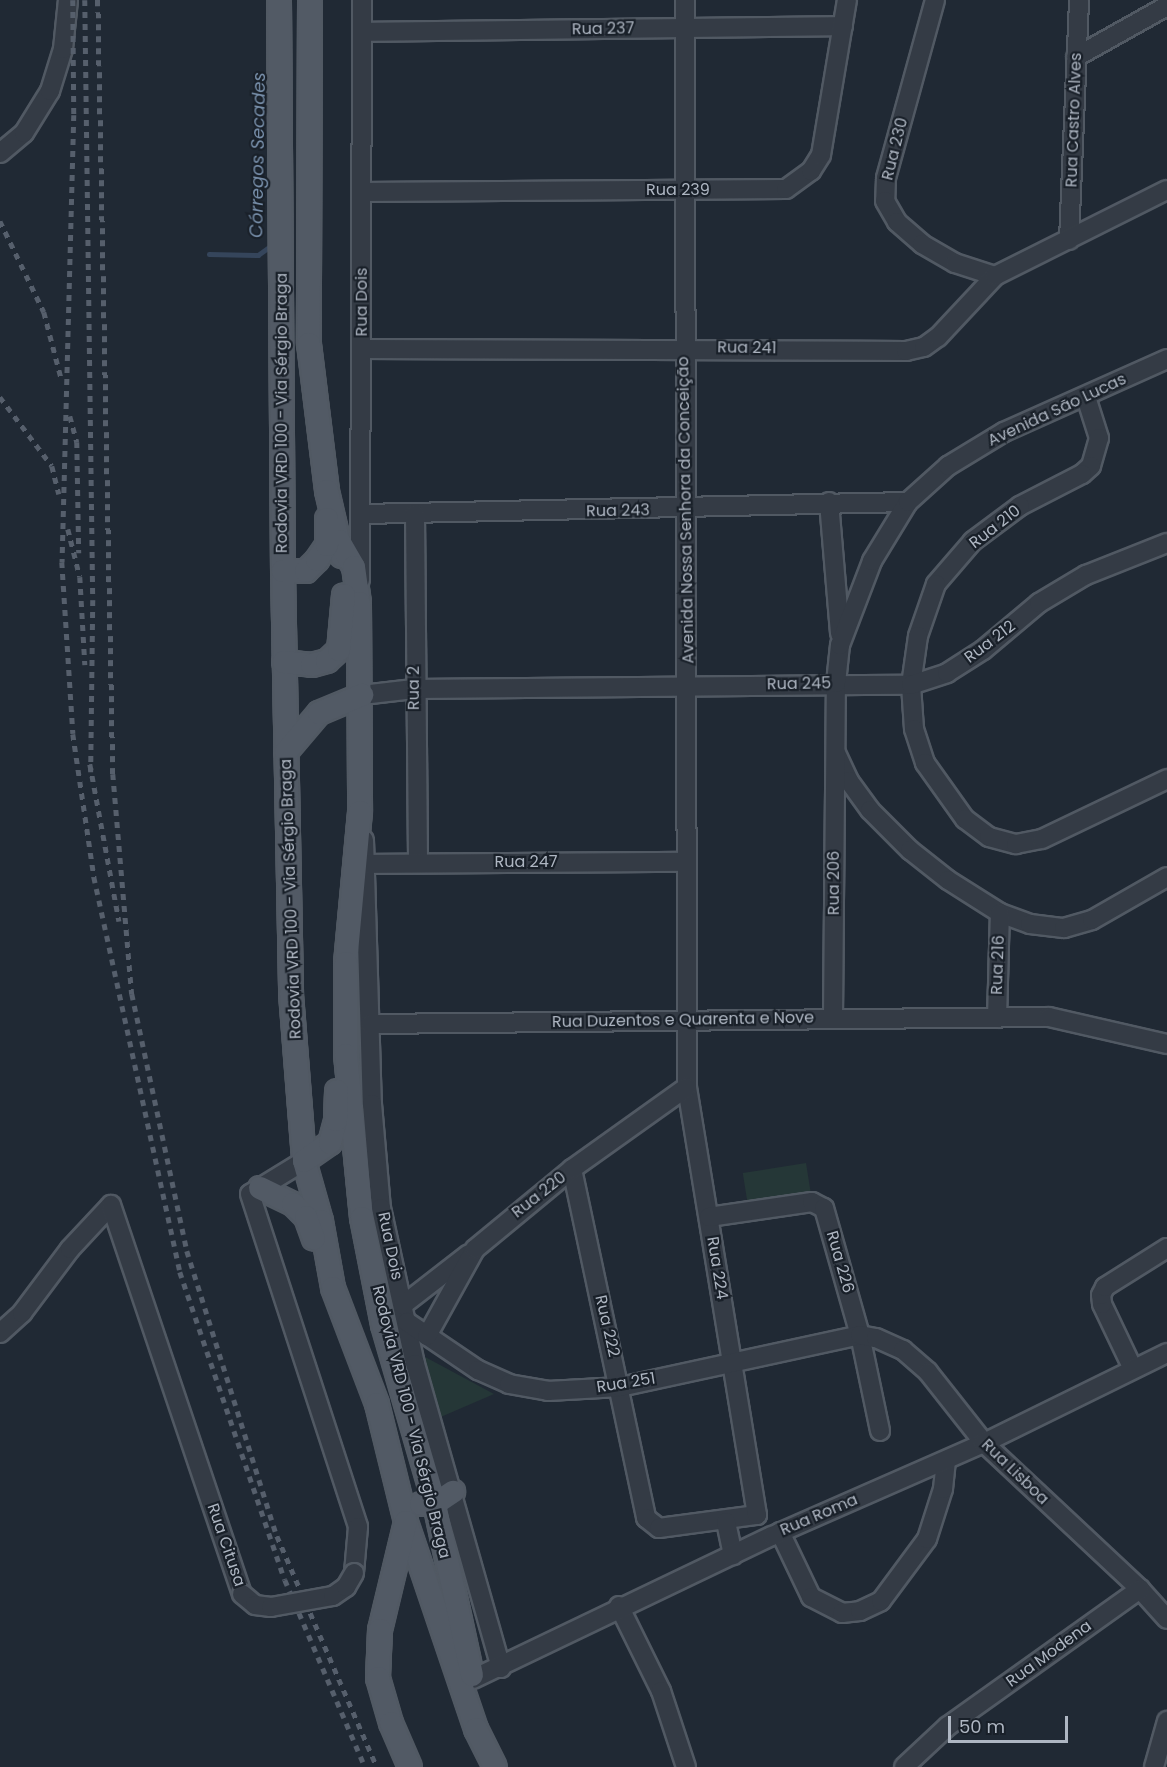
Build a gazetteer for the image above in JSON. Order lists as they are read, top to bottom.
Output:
{
  "streets": {
    "main road": ["Rodovia VRD 100 - Via Sérgio Braga"],
    "street": [
      "Rua 237",
      "Rua Castro Alves",
      "Rua 230",
      "Rua 239",
      "Rua Dois",
      "Rua 241",
      "Avenida São Lucas",
      "Avenida Nossa Senhora da Conceição",
      "Rua 243",
      "Rua 210",
      "Rua 212",
      "Rua 245",
      "Rua 2",
      "Rua 247",
      "Rua 206",
      "Rua 216",
      "Rua Duzentos e Quarenta e Nove",
      "Rua 220",
      "Rua 226",
      "Rua 224",
      "Rua 222",
      "Rua 251",
      "Rua Lisboa",
      "Rua Roma",
      "Rua Citusa",
      "Rua Modena"
    ]
  },
  "crossings": [
    ["Rua 237", "Rua 239"],
    ["Rua 237", "Rua Dois"],
    ["Rua 237", "Avenida Nossa Senhora da Conceição"],
    ["Rua 230", "Rua 241"],
    ["Rua 239", "Rua Dois"],
    ["Rua 239", "Avenida Nossa Senhora da Conceição"],
    ["Rua Dois", "Rua 241"],
    ["Rua Dois", "Rodovia VRD 100 - Via Sérgio Braga"],
    ["Rua Dois", "Rua 243"],
    ["Rua Dois", "Rua 247"],
    ["Rua Dois", "Rua Duzentos e Quarenta e Nove"],
    ["Rua Dois", "Rua 251"],
    ["Rua Dois", "Rua Roma"],
    ["Rua 241", "Avenida Nossa Senhora da Conceição"],
    ["Avenida São Lucas", "Rua 243"],
    ["Avenida São Lucas", "Rua 210"],
    ["Avenida São Lucas", "Rua 245"],
    ["Avenida São Lucas", "Rua 206"],
    ["Rodovia VRD 100 - Via Sérgio Braga", "Rua 245"],
    ["Rodovia VRD 100 - Via Sérgio Braga", "Rua Roma"],
    ["Avenida Nossa Senhora da Conceição", "Rua 243"],
    ["Avenida Nossa Senhora da Conceição", "Rua 245"],
    ["Avenida Nossa Senhora da Conceição", "Rua 247"],
    ["Avenida Nossa Senhora da Conceição", "Rua Duzentos e Quarenta e Nove"],
    ["Avenida Nossa Senhora da Conceição", "Rua 224"],
    ["Rua 243", "Rua 2"],
    ["Rua 210", "Rua 212"],
    ["Rua 210", "Rua 245"],
    ["Rua 212", "Rua 245"],
    ["Rua 245", "Rua 2"],
    ["Rua 2", "Rua 247"],
    ["Rua 206", "Rua Duzentos e Quarenta e Nove"],
    ["Rua 216", "Rua Duzentos e Quarenta e Nove"],
    ["Rua Duzentos e Quarenta e Nove", "Rua 224"],
    ["Rua 220", "Rua 224"],
    ["Rua 220", "Rua 222"],
    ["Rua 220", "Rua 251"],
    ["Rua 226", "Rua 224"],
    ["Rua 226", "Rua 251"],
    ["Rua 226", "Rua Lisboa"],
    ["Rua 224", "Rua 222"],
    ["Rua 224", "Rua 251"],
    ["Rua 222", "Rua 251"],
    ["Rua 251", "Rua Lisboa"],
    ["Rua Lisboa", "Rua Roma"],
    ["Rua Lisboa", "Rua Modena"]
  ],
  "water": ["Córregos Secades"],
  "scale_bar": "50 m"
}
